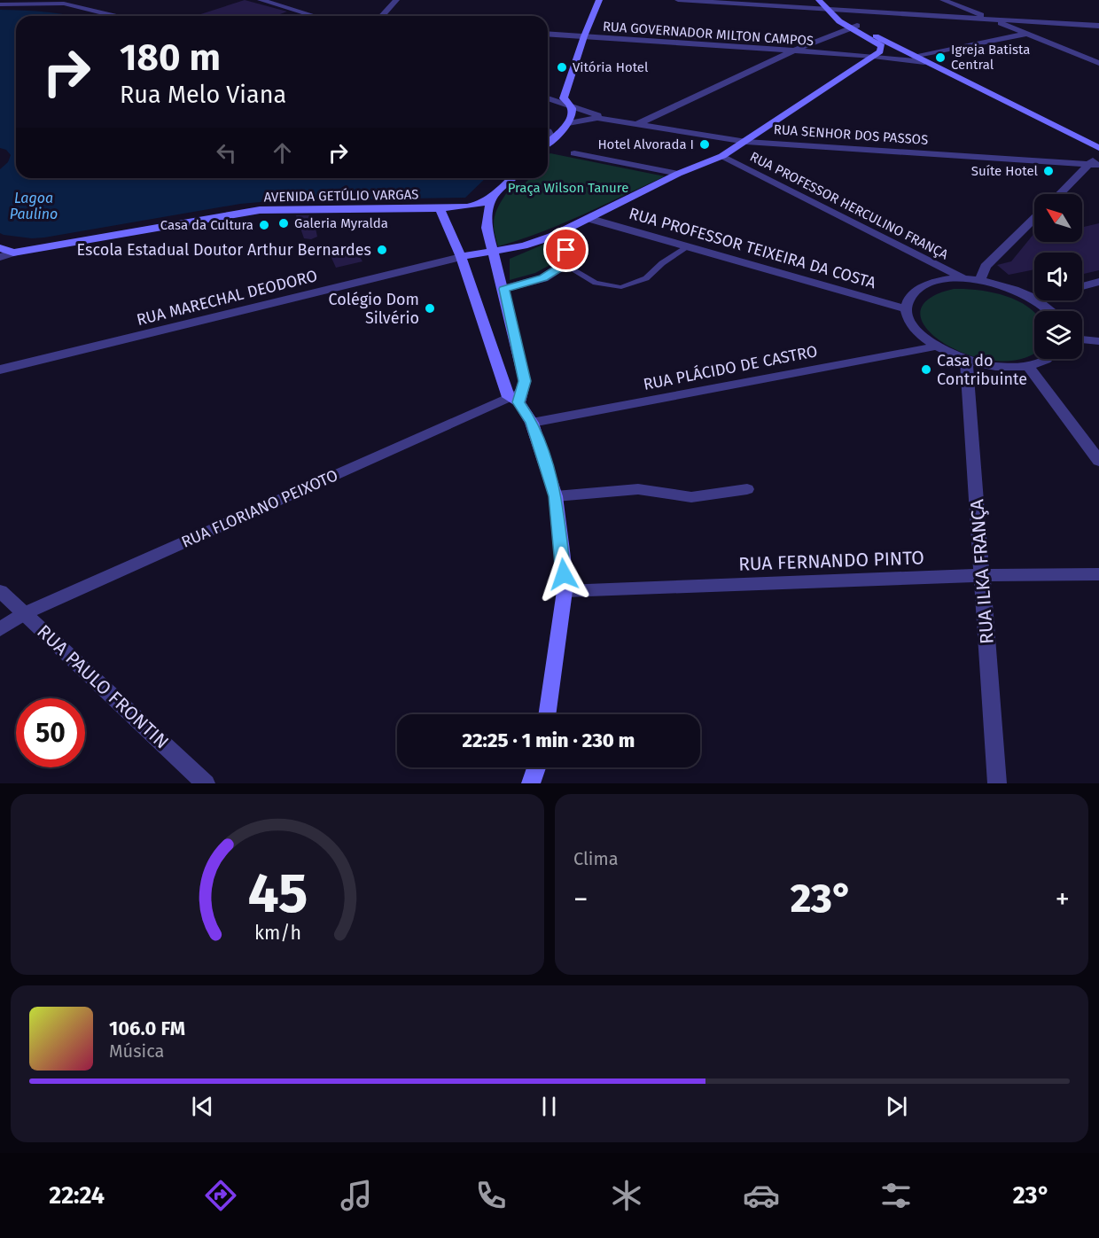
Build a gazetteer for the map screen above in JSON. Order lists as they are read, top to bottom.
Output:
{
  "streets": {
    "main road": ["AVENIDA GETÚLIO VARGAS"],
    "street": [
      "RUA GOVERNADOR MILTON CAMPOS",
      "RUA SENHOR DOS PASSOS",
      "RUA PROFESSOR HERCULINO FRANÇA",
      "RUA PROFESSOR TEIXEIRA DA COSTA",
      "RUA MARECHAL DEODORO",
      "RUA PLÁCIDO DE CASTRO",
      "RUA FLORIANO PEIXOTO",
      "RUA FERNANDO PINTO",
      "RUA ILKA FRANÇA",
      "RUA PAULO FRONTIN"
    ]
  },
  "crossings": [
    ["RUA FLORIANO PEIXOTO", "RUA PAULO FRONTIN"],
    ["RUA FERNANDO PINTO", "RUA ILKA FRANÇA"]
  ],
  "water": ["Lagoa Paulino"],
  "parks": ["Praça Wilson Tanure"],
  "places": [
    "Igreja Batista Central",
    "Vitória Hotel",
    "Hotel Alvorada I",
    "Suíte Hotel",
    "Galeria Myralda",
    "Casa da Cultura",
    "Escola Estadual Doutor Arthur Bernardes",
    "Colégio Dom Silvério",
    "Casa do Contribuinte"
  ],
  "north": "top left",
  "page": {
    "turn": ["180 m", "Rua Melo Viana"],
    "limit": "50",
    "trip": "22:25 · 1 min · 230 m",
    "tile": "Clima",
    "heat": ["−", "23°", "+"],
    "song": ["106.0 FM", "Música"],
    "tabs": ["22:24", "23°"],
    "gauge": ["45", "km/h"]
  }
}
